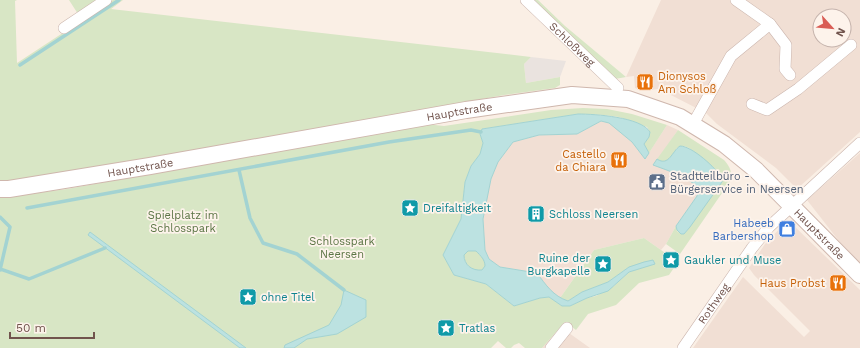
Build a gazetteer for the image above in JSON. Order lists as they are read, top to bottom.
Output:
{
  "streets": {
    "street": ["Schloßweg", "Hauptstraße", "Rothweg"]
  },
  "crossings": [
    ["Hauptstraße", "Rothweg"]
  ],
  "parks": ["Spielplatz im Schlosspark", "Schlosspark Neersen"],
  "places": {
    "restaurant": ["Dionysos Am Schloß", "Castello da Chiara", "Haus Probst"],
    "public building": ["Stadtteilbüro - Bürgerservice in Neersen"],
    "place": [
      "Dreifaltigkeit",
      "Gaukler und Muse",
      "Ruine der Burgkapelle",
      "ohne Titel",
      "Tratlas"
    ],
    "building": ["Schloss Neersen"],
    "shop": ["Habeeb Barbershop"]
  },
  "scale_bar": "50 m",
  "north": "bottom right"
}
